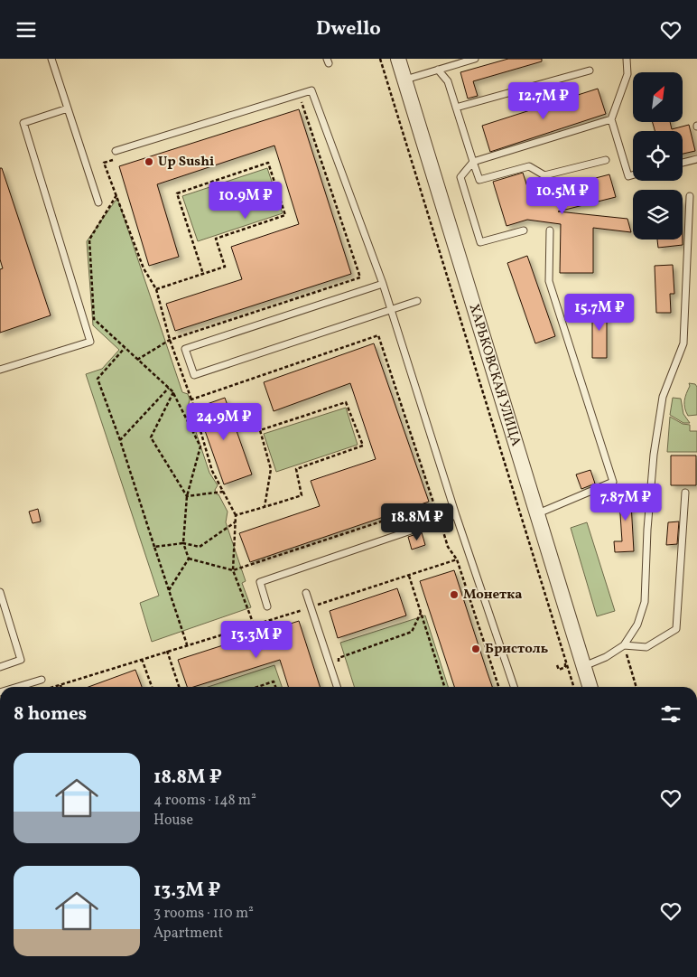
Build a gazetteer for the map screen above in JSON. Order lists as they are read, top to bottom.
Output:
{
  "streets": {
    "street": ["ХАРЬКОВСКАЯ УЛИЦА"]
  },
  "places": ["Up Sushi", "Монетка", "Бристоль"],
  "north": "top right",
  "page": {
    "header": "Dwello",
    "price": [
      "12.7M ₽",
      "10.5M ₽",
      "10.9M ₽",
      "15.7M ₽",
      "24.9M ₽",
      "7.87M ₽",
      "18.8M ₽",
      "13.3M ₽"
    ],
    "heading": "8 homes",
    "list": [
      {
        "name": "18.8M ₽",
        "note": "4 rooms · 148 m² · House"
      },
      {
        "name": "13.3M ₽",
        "note": "3 rooms · 110 m² · Apartment"
      }
    ]
  }
}
